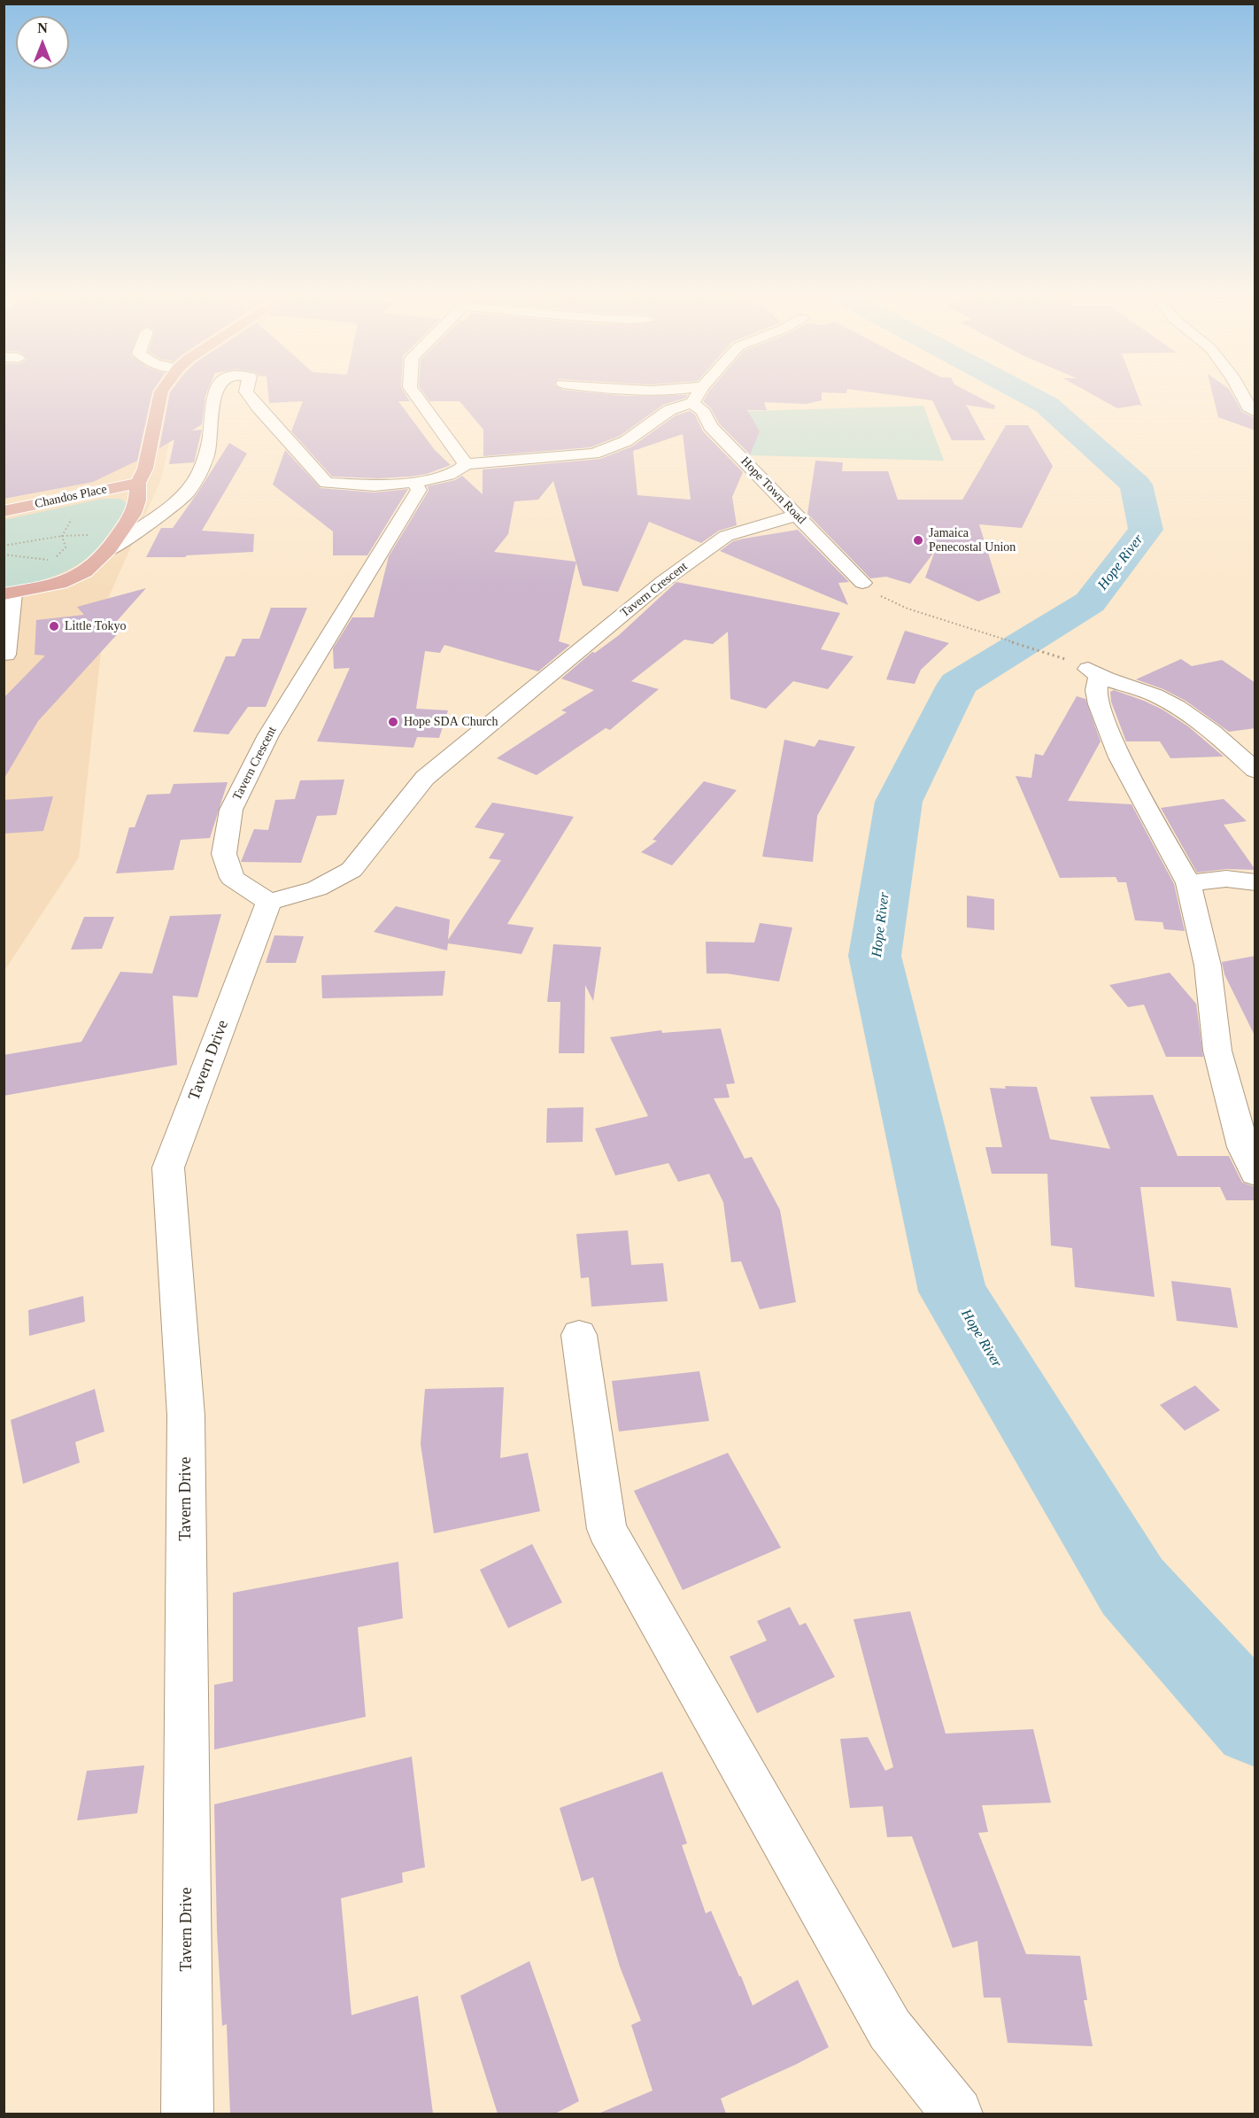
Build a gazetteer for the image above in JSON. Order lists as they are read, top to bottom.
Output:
{
  "streets": {
    "main road": ["Chandos Place"],
    "street": ["Hope Town Road", "Tavern Crescent", "Tavern Drive"]
  },
  "crossings": [
    ["Hope Town Road", "Tavern Crescent"],
    ["Tavern Crescent", "Tavern Drive"]
  ],
  "water": ["Hope River"],
  "places": ["Jamaica Penecostal Union", "Little Tokyo", "Hope SDA Church"],
  "north": "top"
}
